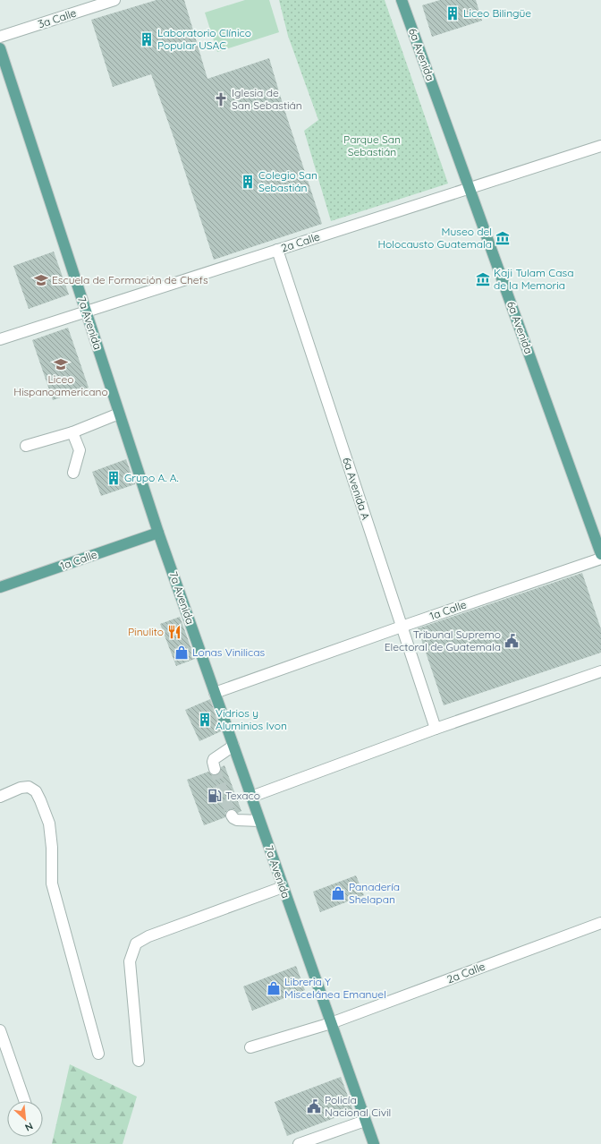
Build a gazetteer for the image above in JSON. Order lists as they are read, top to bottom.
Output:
{
  "streets": {
    "main road": ["6a Avenida", "7a Avenida", "1a Calle"],
    "street": ["3a Calle", "2a Calle", "6a Avenida A"]
  },
  "crossings": [
    ["6a Avenida", "2a Calle"],
    ["2a Calle", "7a Avenida"],
    ["2a Calle", "6a Avenida A"],
    ["7a Avenida", "1a Calle"],
    ["6a Avenida A", "1a Calle"]
  ],
  "parks": ["Parque San Sebastián"],
  "places": {
    "building": [
      "Liceo Bilingüe",
      "Laboratorio Clínico Popular USAC",
      "Colegio San Sebastián",
      "Grupo A. A.",
      "Vidrios y Aluminios Ivon"
    ],
    "church": ["Iglesia de San Sebastián"],
    "museum": ["Museo del Holocausto Guatemala", "Kaji Tulam Casa de la Memoria"],
    "school or university": ["Escuela de Formación de Chefs", "Liceo Hispanoamericano"],
    "restaurant": ["Pinulito"],
    "public building": ["Tribunal Supremo Electoral de Guatemala", "Policía Nacional Civil"],
    "shop": ["Lonas Vinilicas", "Panadería Shelapan", "Libreria Y Miscelánea Emanuel"],
    "fuel station": ["Texaco"]
  },
  "north": "bottom right"
}
